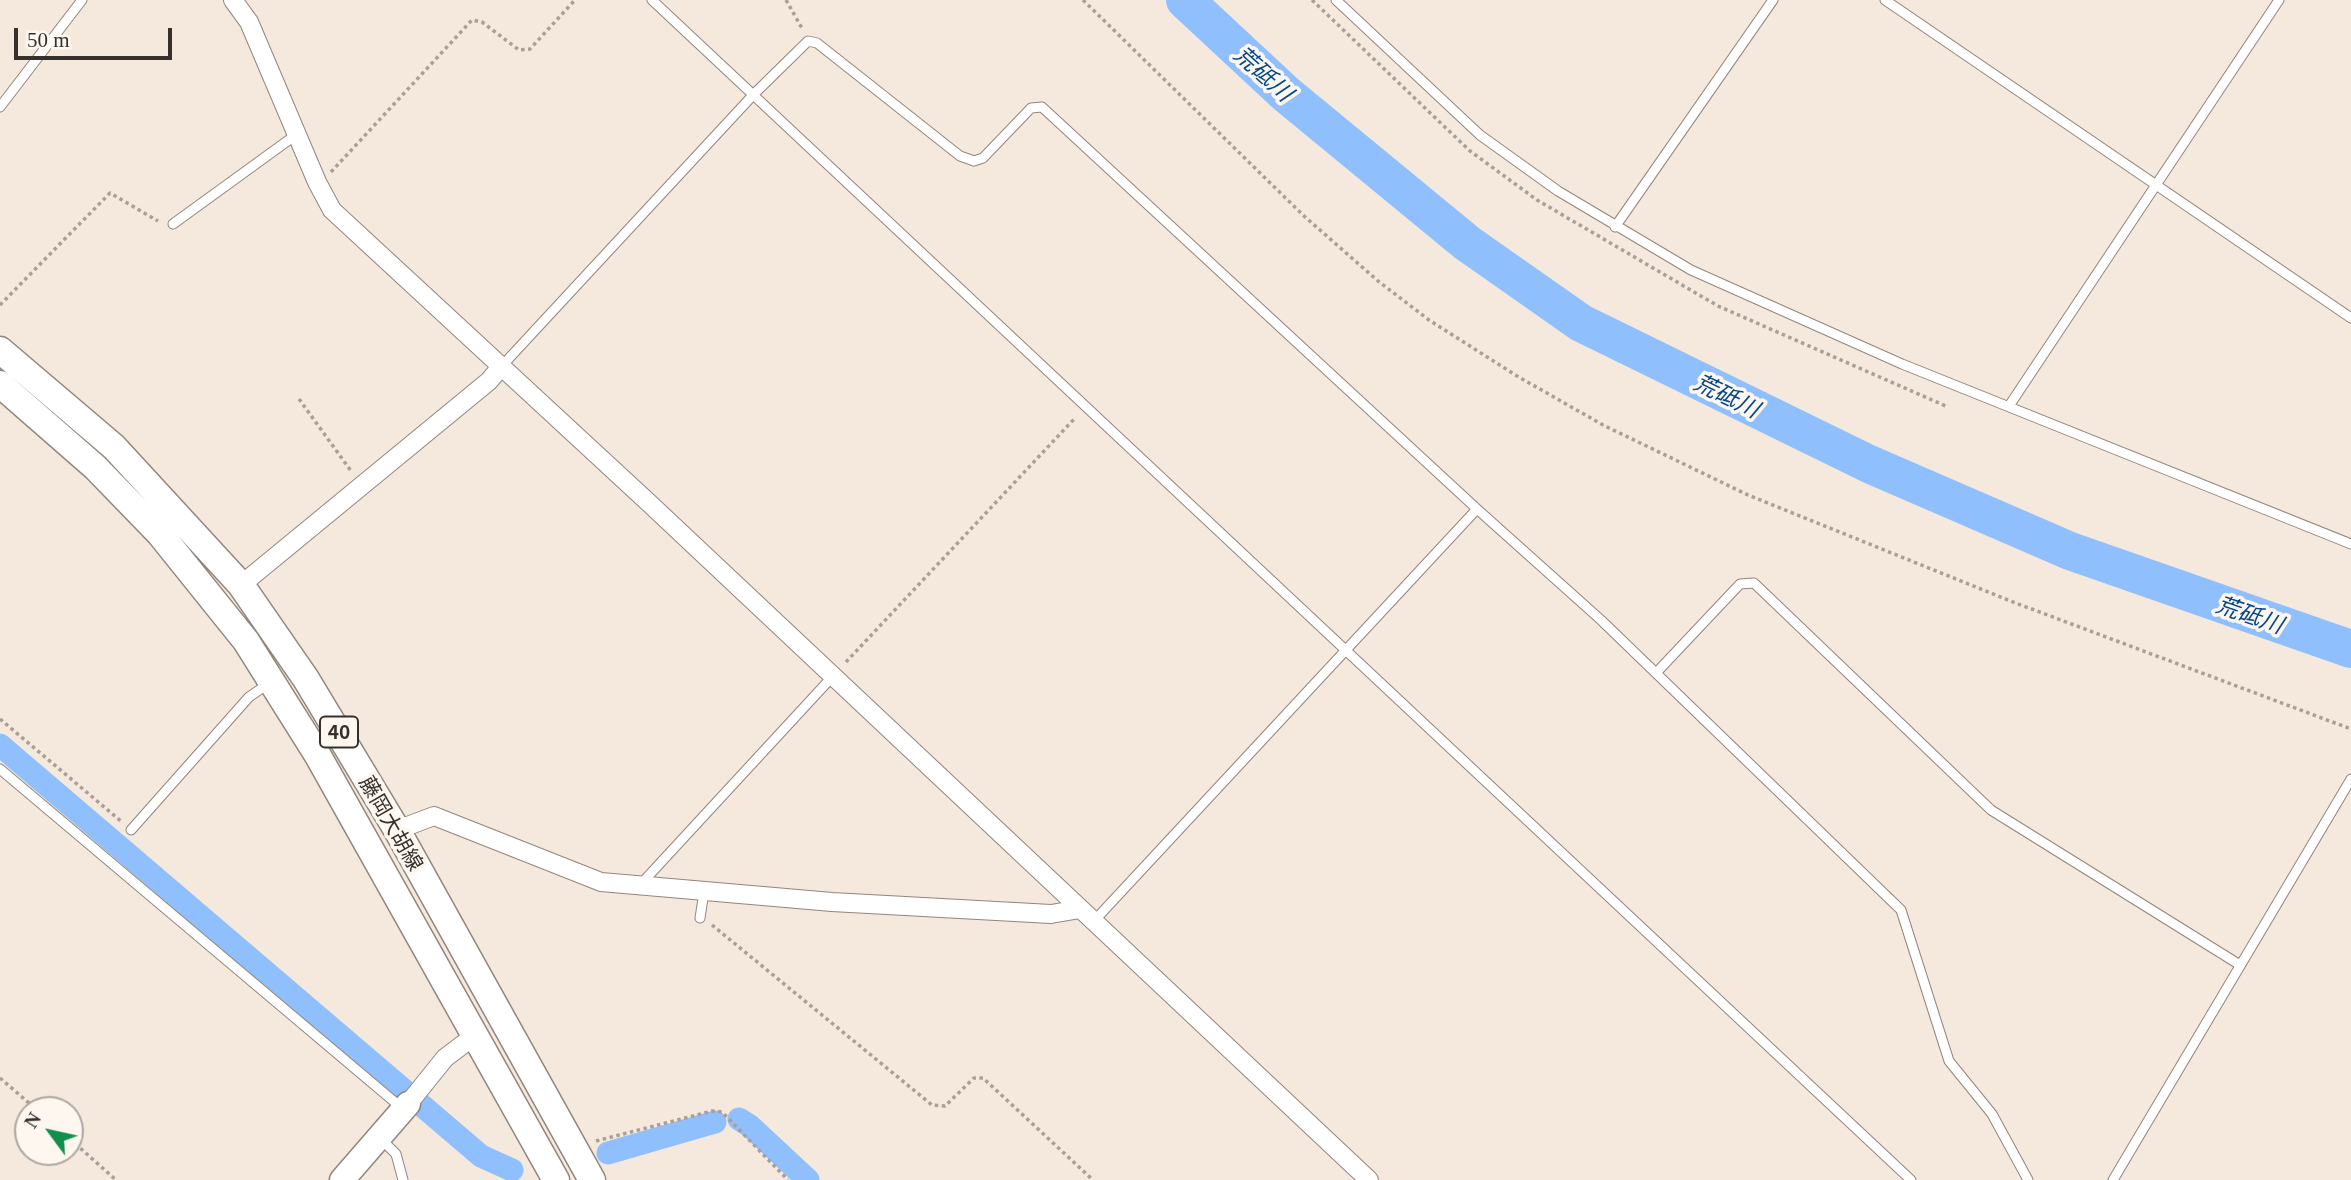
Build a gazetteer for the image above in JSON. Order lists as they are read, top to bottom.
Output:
{
  "streets": {
    "main road": ["40", "藤岡大胡線"]
  },
  "water": ["荒砥川"],
  "scale_bar": "50 m",
  "north": "top left"
}
